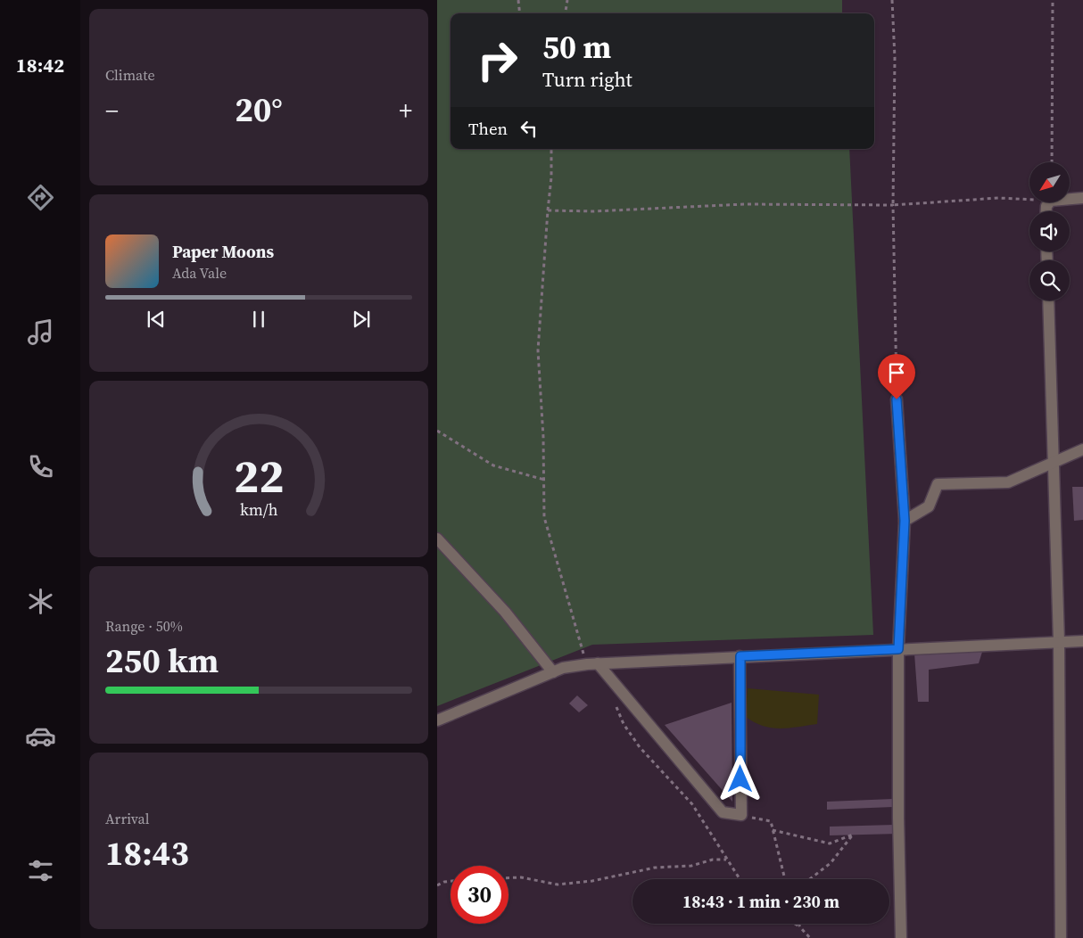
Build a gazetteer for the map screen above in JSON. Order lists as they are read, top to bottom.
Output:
{
  "north": "bottom left",
  "page": {
    "tabs": "18:42",
    "tile": [
      "Climate",
      ["Range · 50%", "250 km"],
      ["Arrival", "18:43"]
    ],
    "turn": ["50 m", "Turn right"],
    "heat": ["−", "20°", "+"],
    "then": "Then",
    "song": ["Paper Moons", "Ada Vale"],
    "limit": "30",
    "trip": "18:43 · 1 min · 230 m",
    "gauge": ["22", "km/h"]
  }
}
